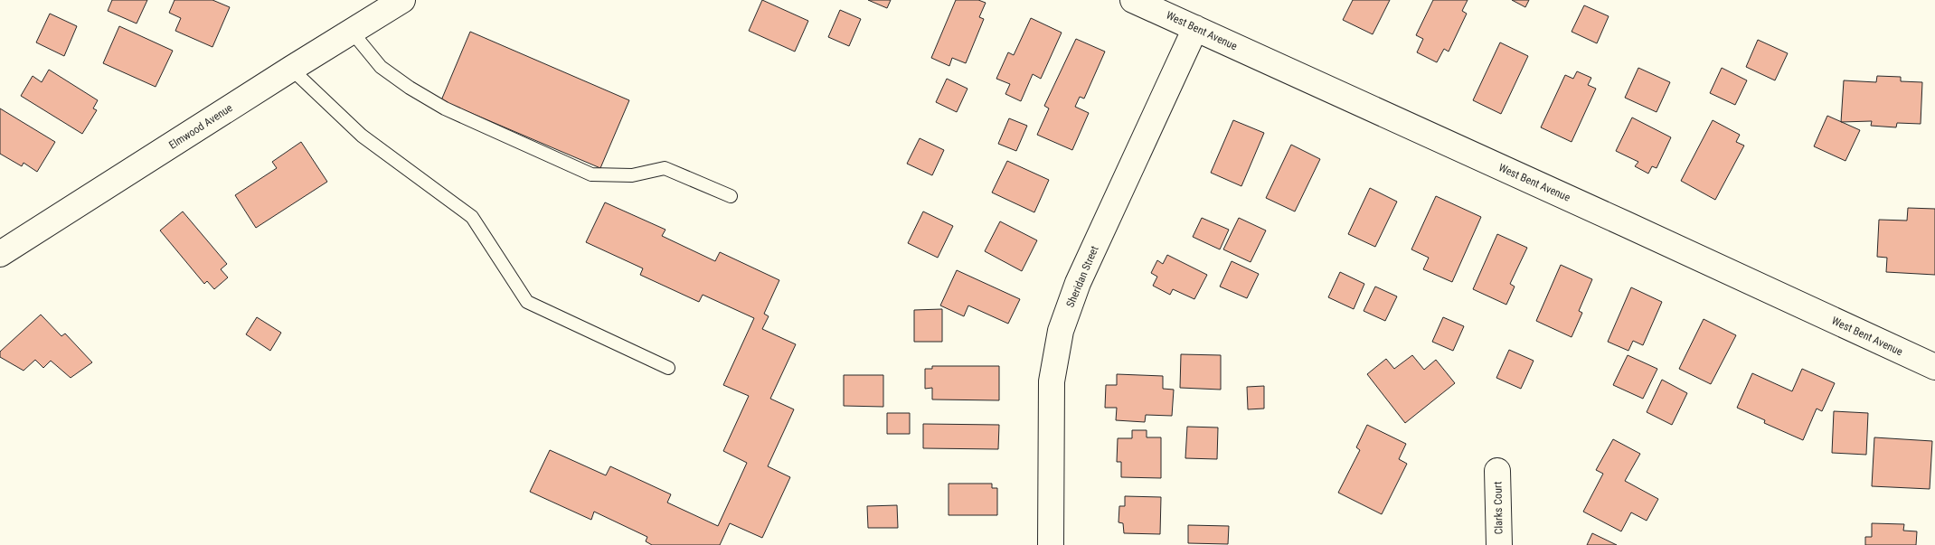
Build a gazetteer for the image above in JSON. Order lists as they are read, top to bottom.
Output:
{
  "streets": {
    "street": [
      "West Bent Avenue",
      "Elmwood Avenue",
      "Sheridan Street",
      "Clarks Court"
    ]
  },
  "crossings": [
    ["West Bent Avenue", "Sheridan Street"]
  ]
}
